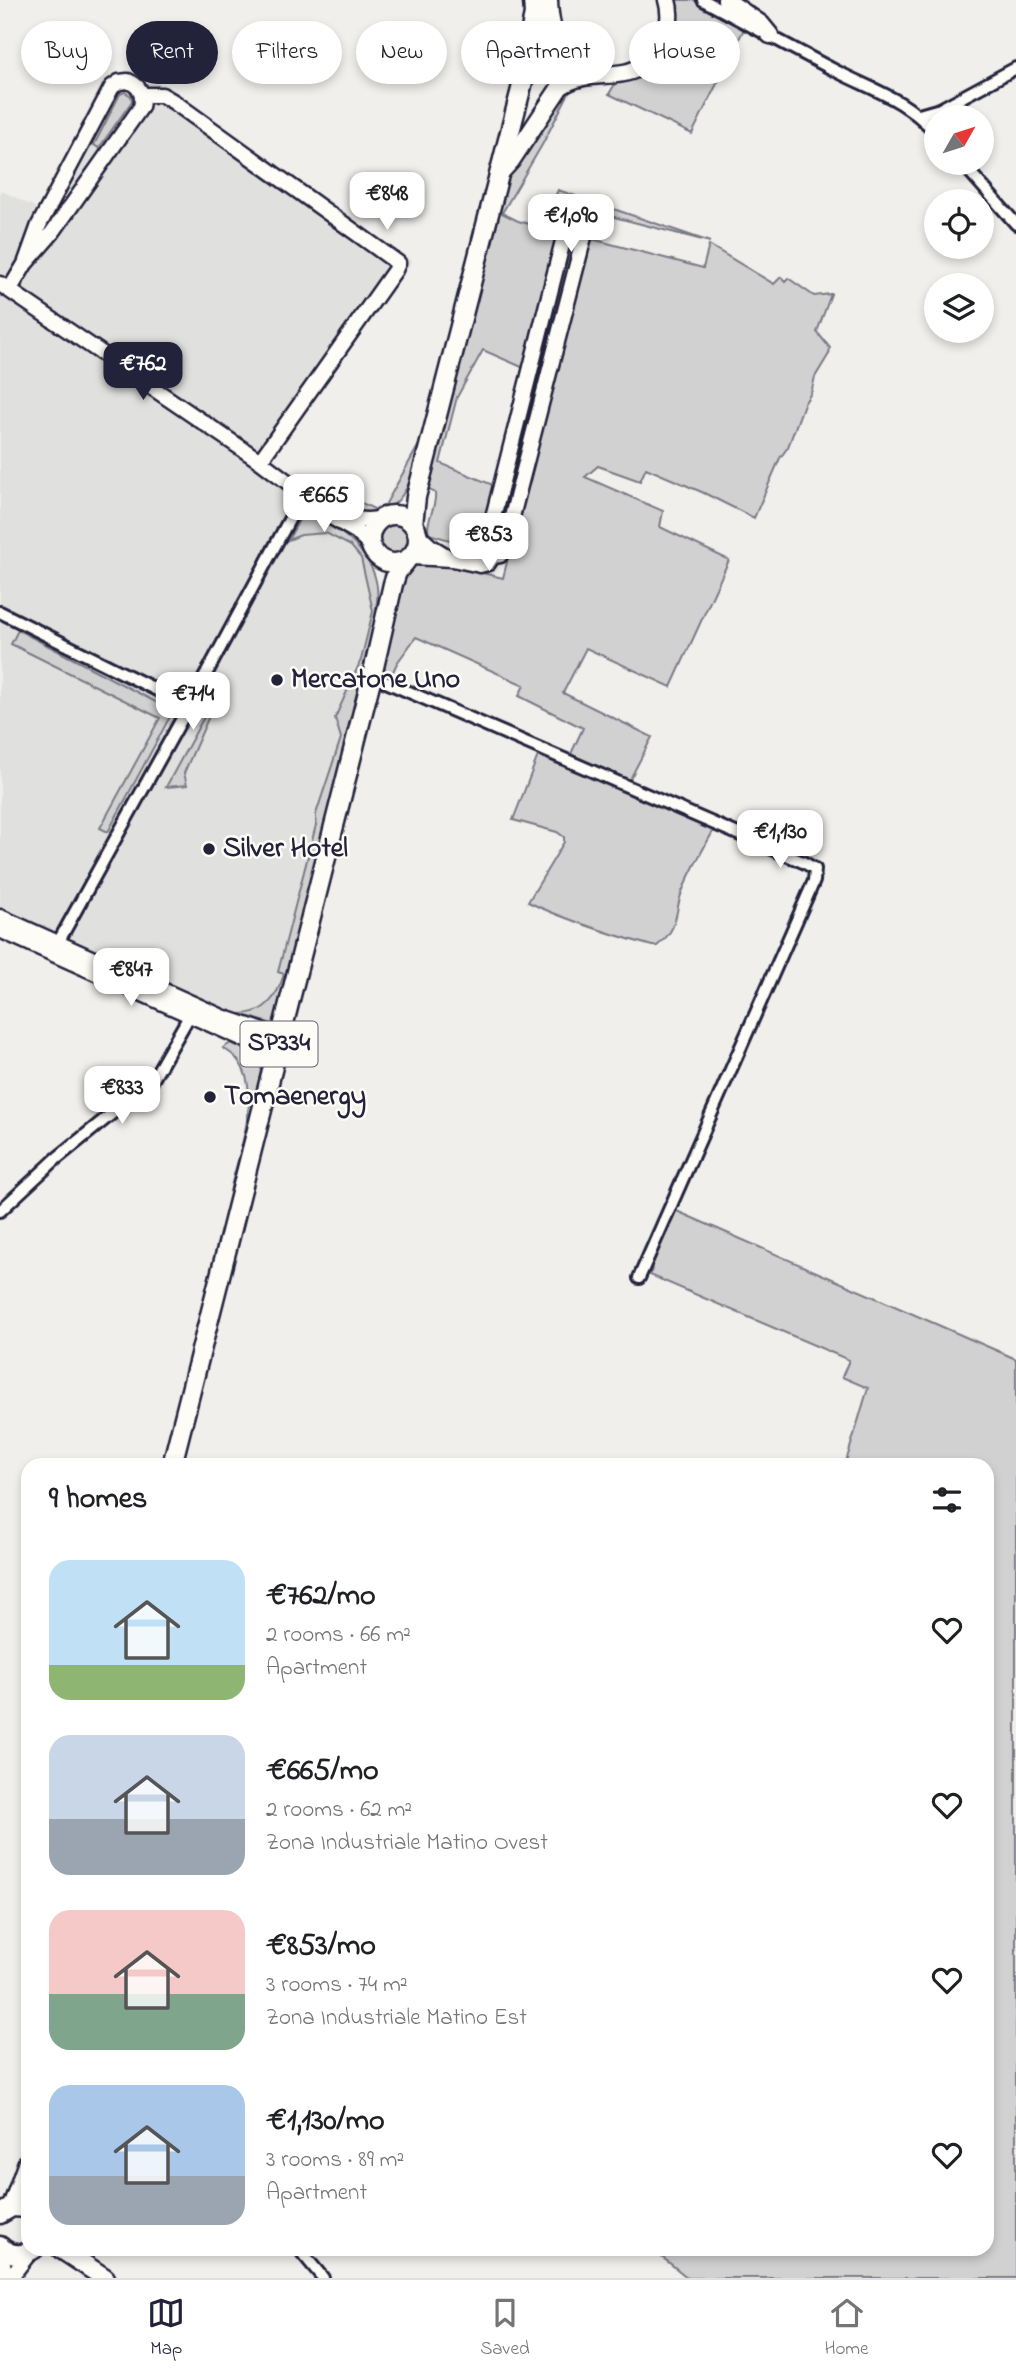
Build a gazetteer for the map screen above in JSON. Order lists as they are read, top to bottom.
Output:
{
  "streets": {
    "main road": ["SP334"]
  },
  "places": ["Mercatone Uno", "Silver Hotel", "Tomaenergy"],
  "north": "top right",
  "page": {
    "chip": [
      "Buy",
      "Rent",
      "Filters",
      "New",
      "Apartment",
      "House"
    ],
    "price": [
      "€848",
      "€1,090",
      "€762",
      "€665",
      "€853",
      "€714",
      "€1,130",
      "€847",
      "€833"
    ],
    "heading": "9 homes",
    "list": [
      {
        "name": "€762/mo",
        "note": "2 rooms · 66 m² · Apartment"
      },
      {
        "name": "€665/mo",
        "note": "2 rooms · 62 m² · Zona Industriale Matino Ovest"
      },
      {
        "name": "€853/mo",
        "note": "3 rooms · 74 m² · Zona Industriale Matino Est"
      },
      {
        "name": "€1,130/mo",
        "note": "3 rooms · 89 m² · Apartment"
      }
    ],
    "tabs": ["Map", "Saved", "Home"]
  }
}
